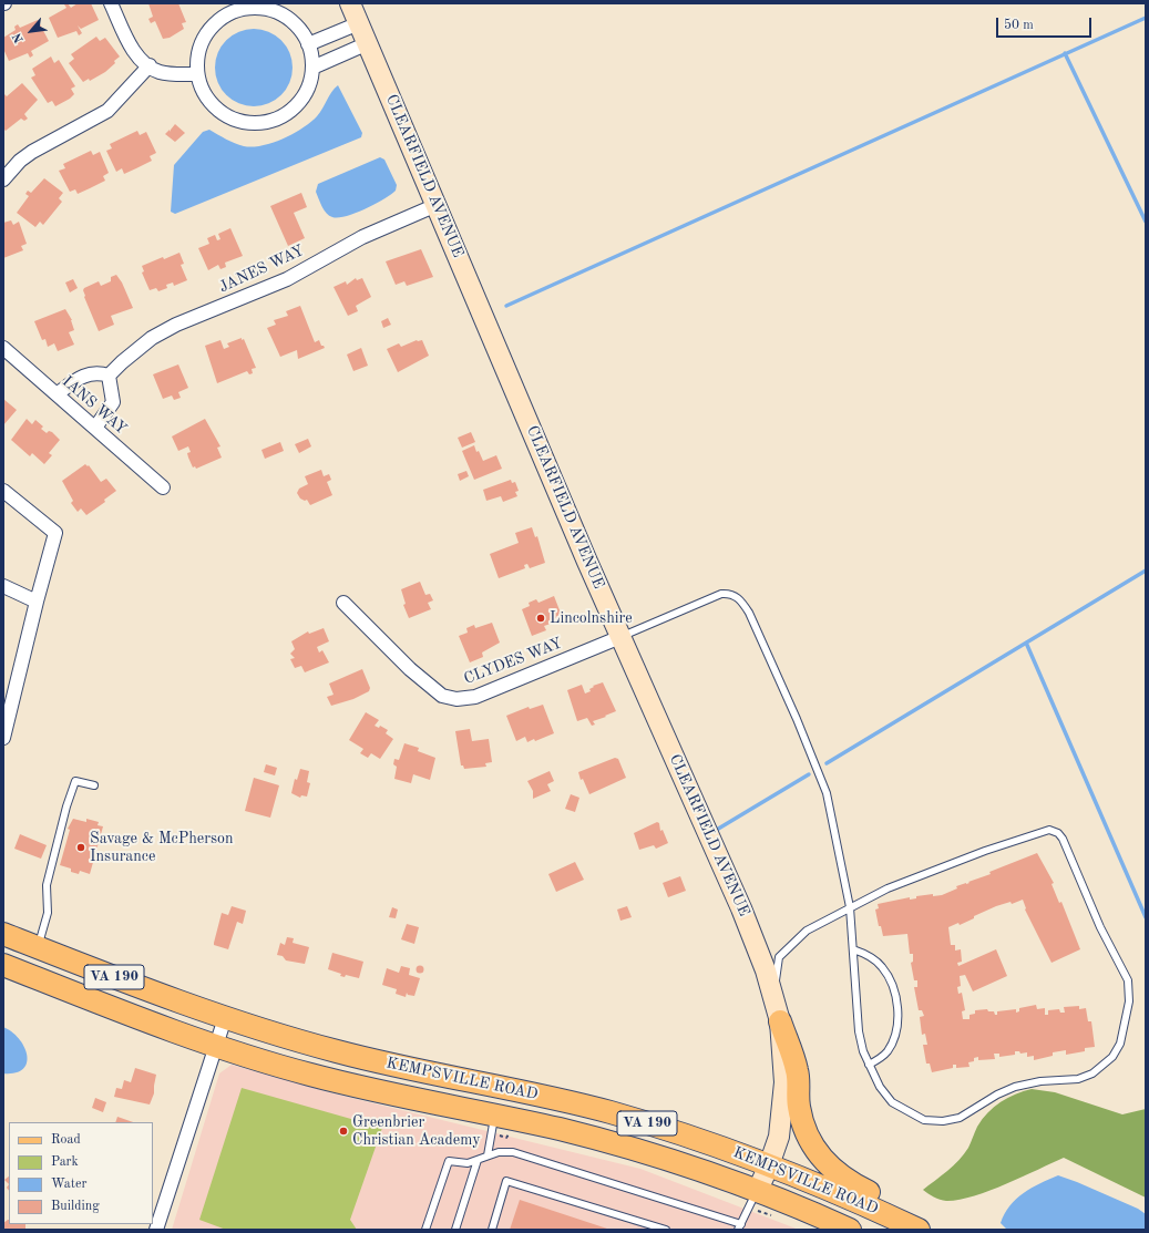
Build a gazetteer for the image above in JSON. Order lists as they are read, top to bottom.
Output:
{
  "streets": {
    "main road": ["VA 190", "KEMPSVILLE ROAD"],
    "street": [
      "CLEARFIELD AVENUE",
      "JANES WAY",
      "IANS WAY",
      "CLYDES WAY"
    ]
  },
  "crossings": [
    ["CLEARFIELD AVENUE", "JANES WAY"],
    ["CLEARFIELD AVENUE", "CLYDES WAY"],
    ["CLEARFIELD AVENUE", "KEMPSVILLE ROAD"]
  ],
  "places": ["Lincolnshire", "Savage & McPherson Insurance", "Greenbrier Christian Academy"],
  "legend": [
    "Road",
    "Park",
    "Water",
    "Building"
  ],
  "scale_bar": "50 m",
  "north": "bottom left"
}
